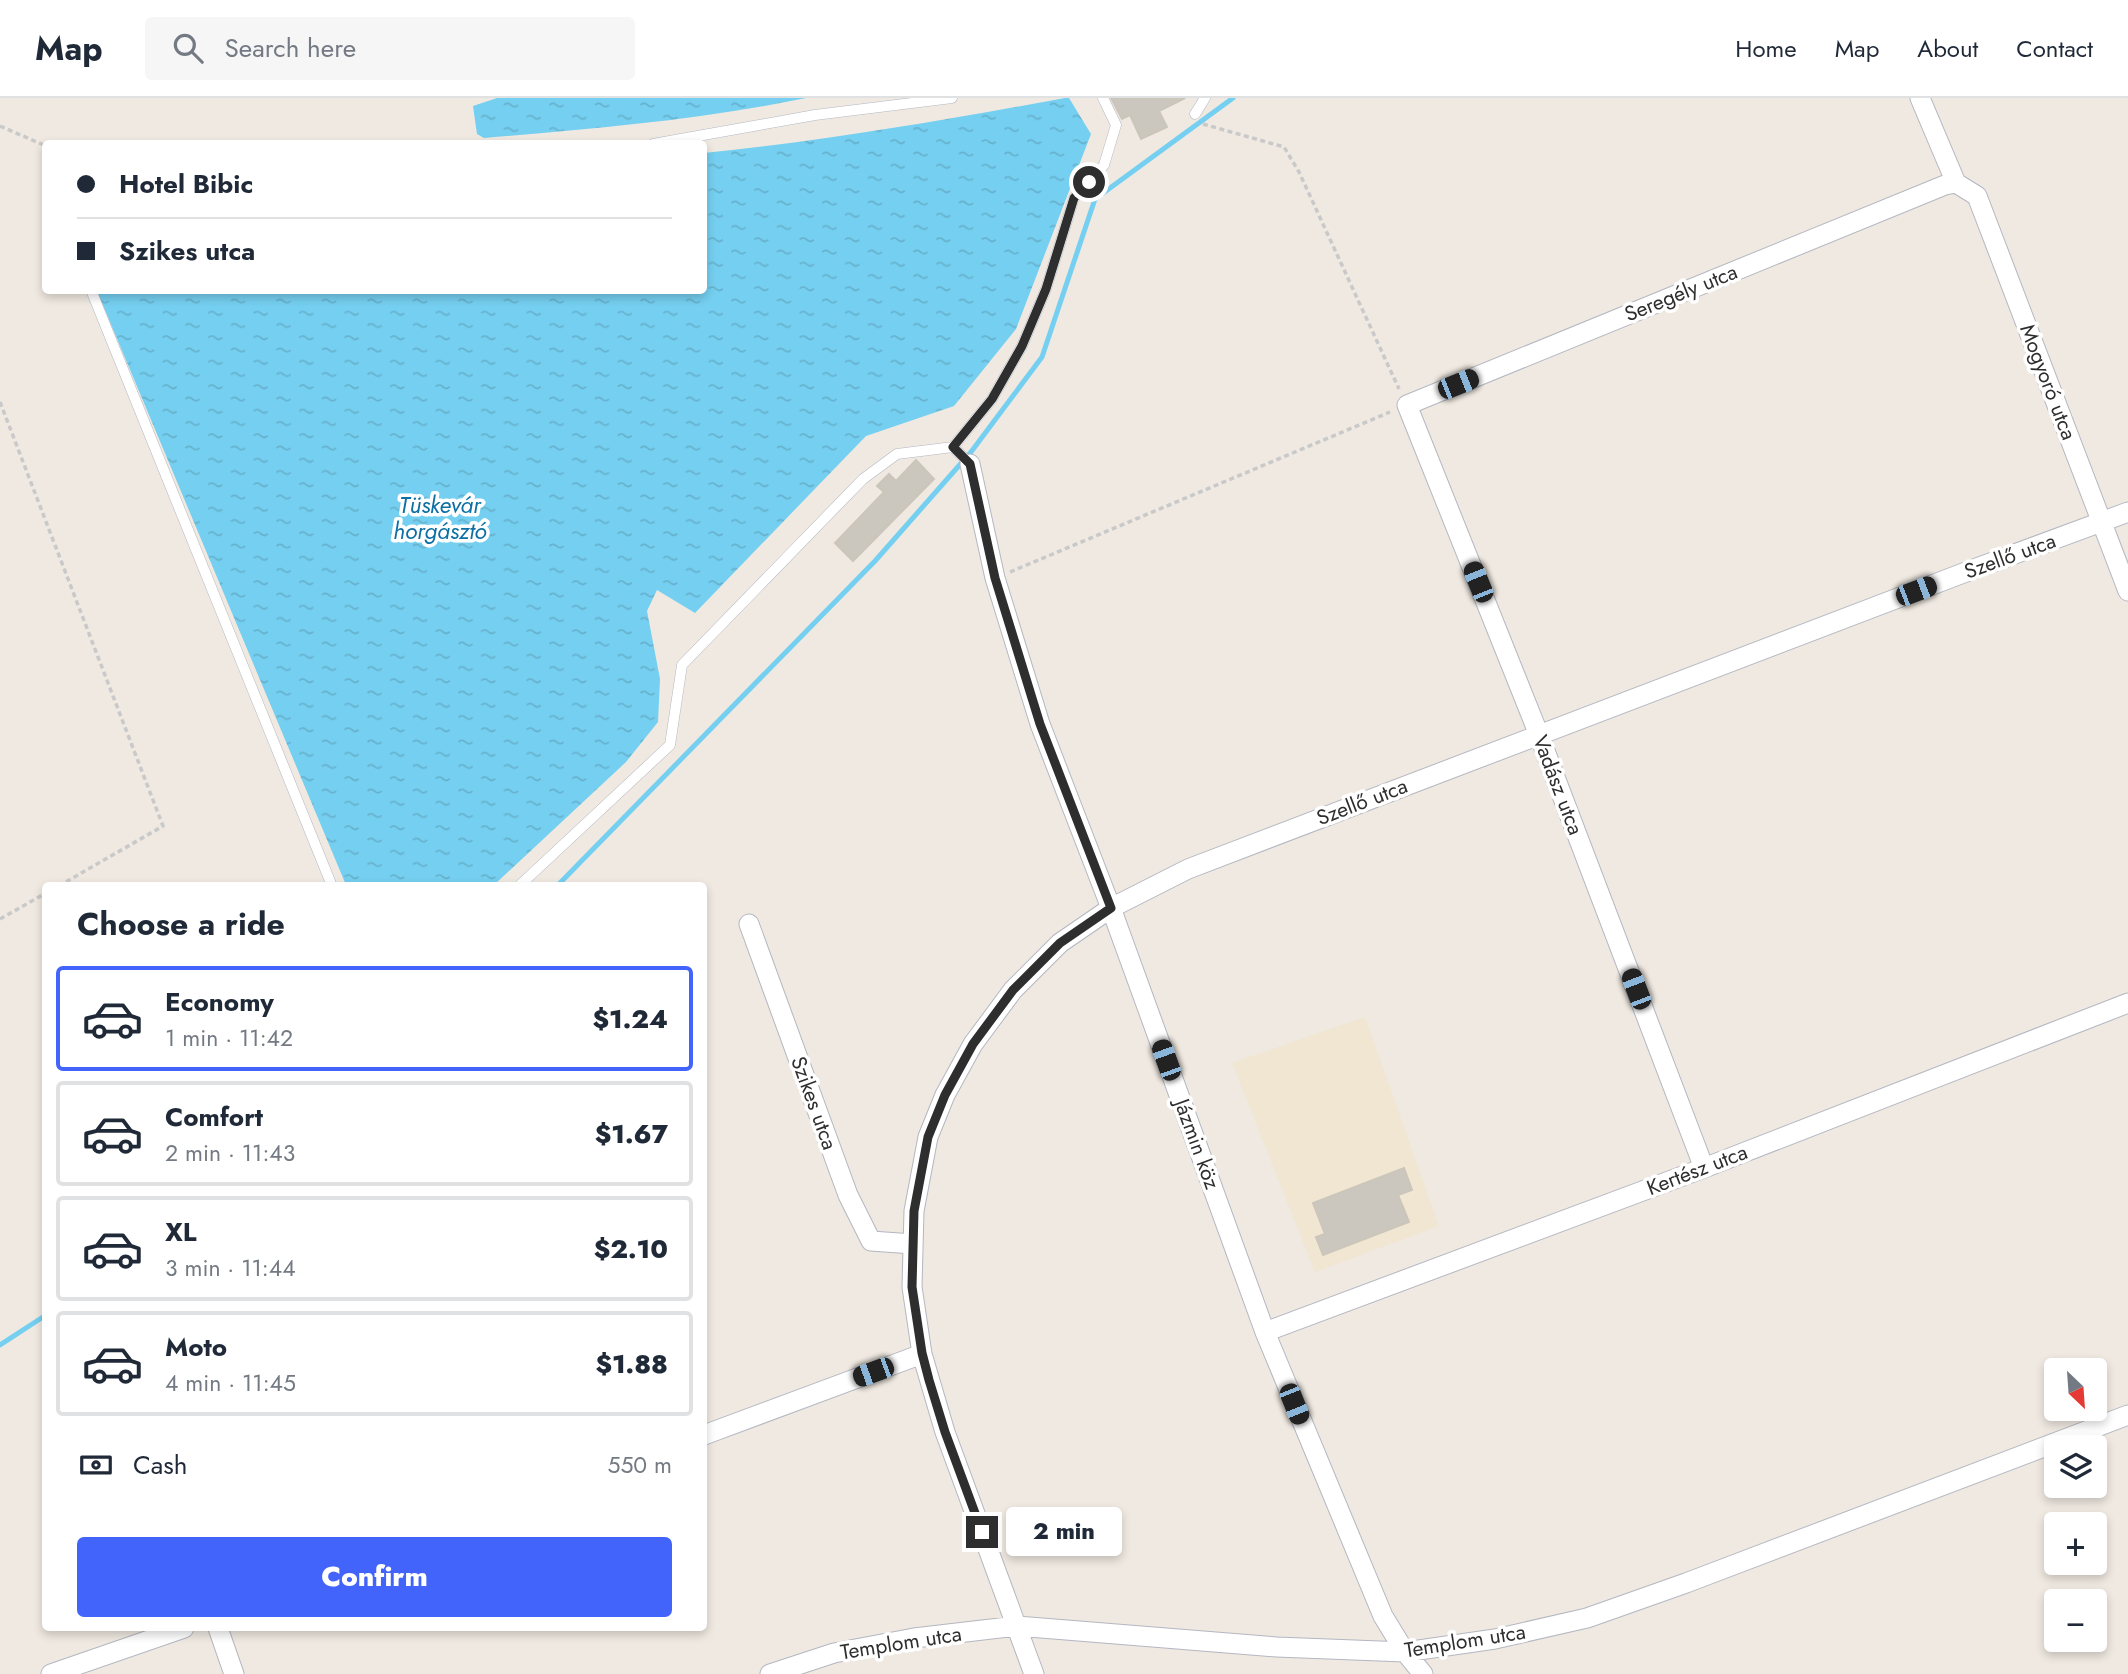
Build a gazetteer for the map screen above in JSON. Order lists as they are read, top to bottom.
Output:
{
  "streets": {
    "street": [
      "Seregély utca",
      "Mogyoró utca",
      "Szellő utca",
      "Vadász utca",
      "Szikes utca",
      "Jázmin köz",
      "Kertész utca",
      "Templom utca"
    ]
  },
  "crossings": [
    ["Seregély utca", "Mogyoró utca"],
    ["Seregély utca", "Vadász utca"],
    ["Mogyoró utca", "Szellő utca"],
    ["Szellő utca", "Vadász utca"],
    ["Szellő utca", "Szikes utca"],
    ["Szellő utca", "Jázmin köz"],
    ["Vadász utca", "Kertész utca"],
    ["Jázmin köz", "Kertész utca"],
    ["Jázmin köz", "Templom utca"]
  ],
  "water": ["Tüskevár horgásztó"],
  "north": "bottom right",
  "page": {
    "header": "Map",
    "search": "Search here",
    "nav": [
      "Home",
      "Map",
      "About",
      "Contact"
    ],
    "banner": ["Hotel Bibic", "Szikes utca"],
    "heading": "Choose a ride",
    "list": [
      {
        "name": "Economy",
        "note": "1 min · 11:42",
        "value": "$1.24"
      },
      {
        "name": "Comfort",
        "note": "2 min · 11:43",
        "value": "$1.67"
      },
      {
        "name": "XL",
        "note": "3 min · 11:44",
        "value": "$2.10"
      },
      {
        "name": "Moto",
        "note": "4 min · 11:45",
        "value": "$1.88"
      }
    ],
    "map_buttons": ["+", "−"],
    "pay": ["Cash", "550 m"],
    "bubble": "2 min",
    "buttons": "Confirm"
  }
}
